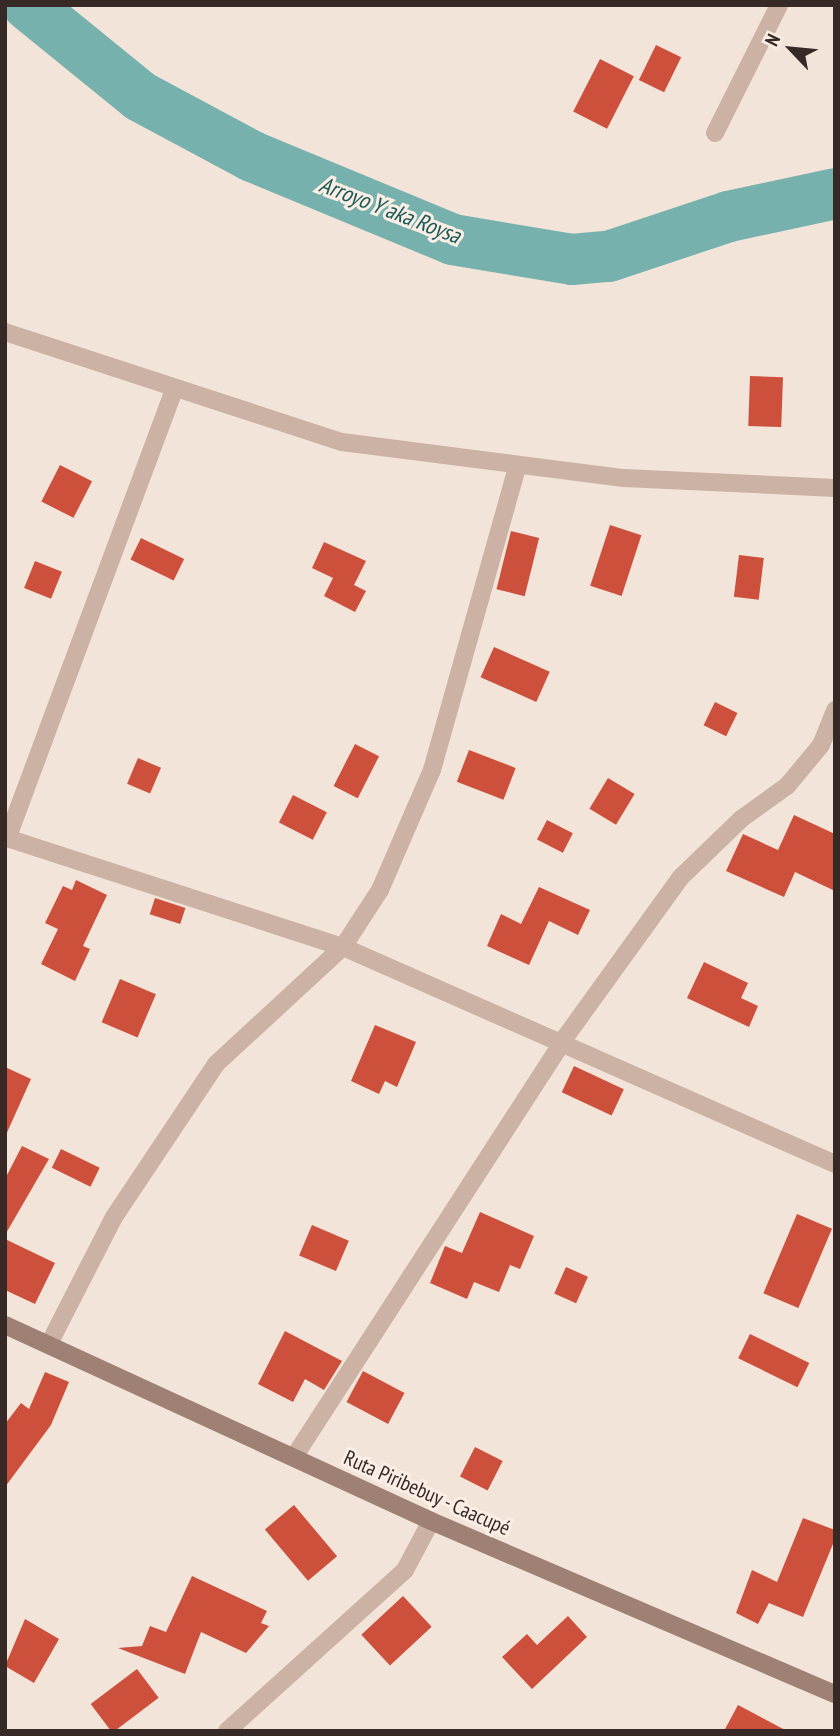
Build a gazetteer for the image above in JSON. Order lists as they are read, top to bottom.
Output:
{
  "streets": {
    "street": ["Ruta Piribebuy - Caacupé"]
  },
  "water": ["Arroyo Y aka Roysa"],
  "north": "top left"
}
